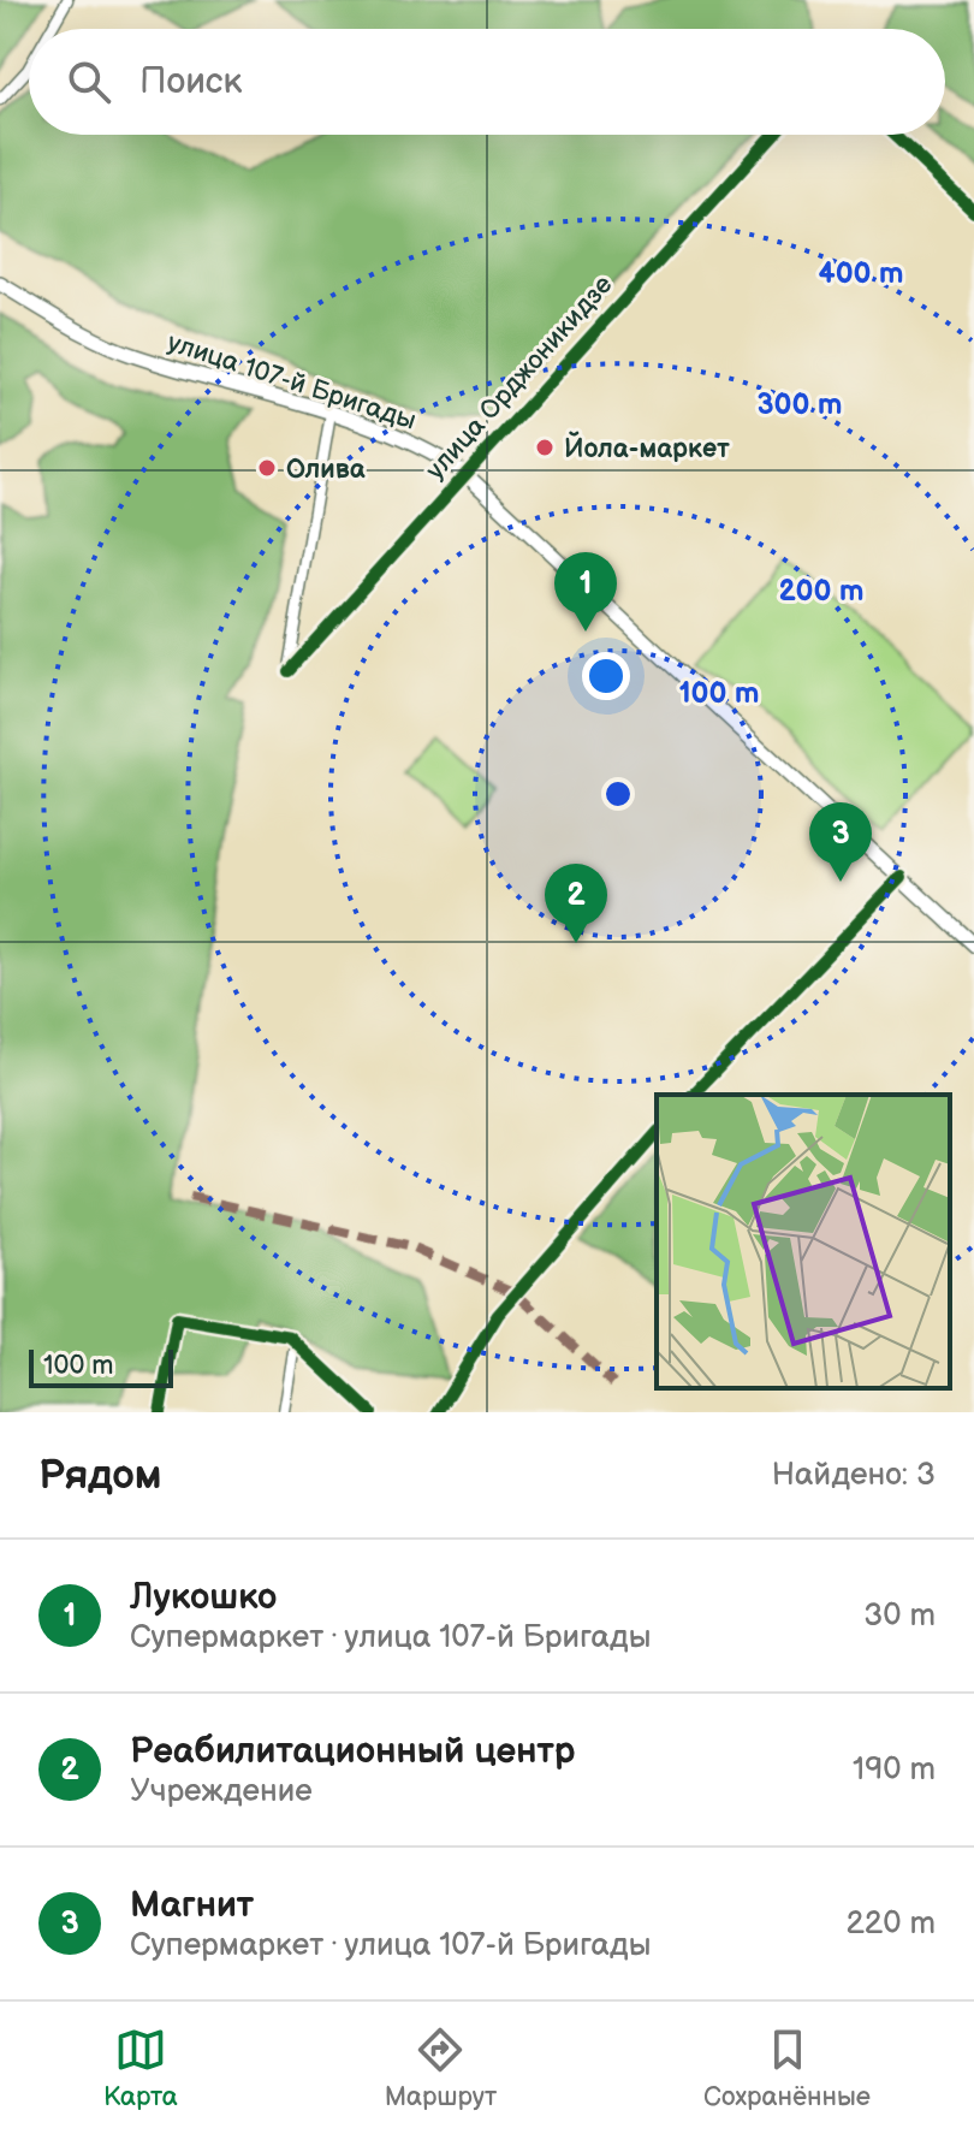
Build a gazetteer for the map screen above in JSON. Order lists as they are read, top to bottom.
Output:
{
  "streets": {
    "main road": ["улица 107-й Бригады"],
    "street": ["улица Орджоникидзе"]
  },
  "crossings": [
    ["улица Орджоникидзе", "улица 107-й Бригады"]
  ],
  "places": ["Йола-маркет", "Олива"],
  "scale_bar": "100 m",
  "page": {
    "search": "Поиск",
    "pins": ["1", "3", "2"],
    "scale": "100 m",
    "heading": ["Рядом", "Найдено: 3"],
    "list": [
      {
        "mark": "1",
        "name": "Лукошко",
        "note": "Супермаркет · улица 107-й Бригады",
        "value": "30 m"
      },
      {
        "mark": "2",
        "name": "Реабилитационный центр",
        "note": "Учреждение",
        "value": "190 m"
      },
      {
        "mark": "3",
        "name": "Магнит",
        "note": "Супермаркет · улица 107-й Бригады",
        "value": "220 m"
      }
    ],
    "nav": ["Карта", "Маршрут", "Сохранённые"]
  },
  "rings": [
    "400 m",
    "300 m",
    "200 m",
    "100 m"
  ]
}
